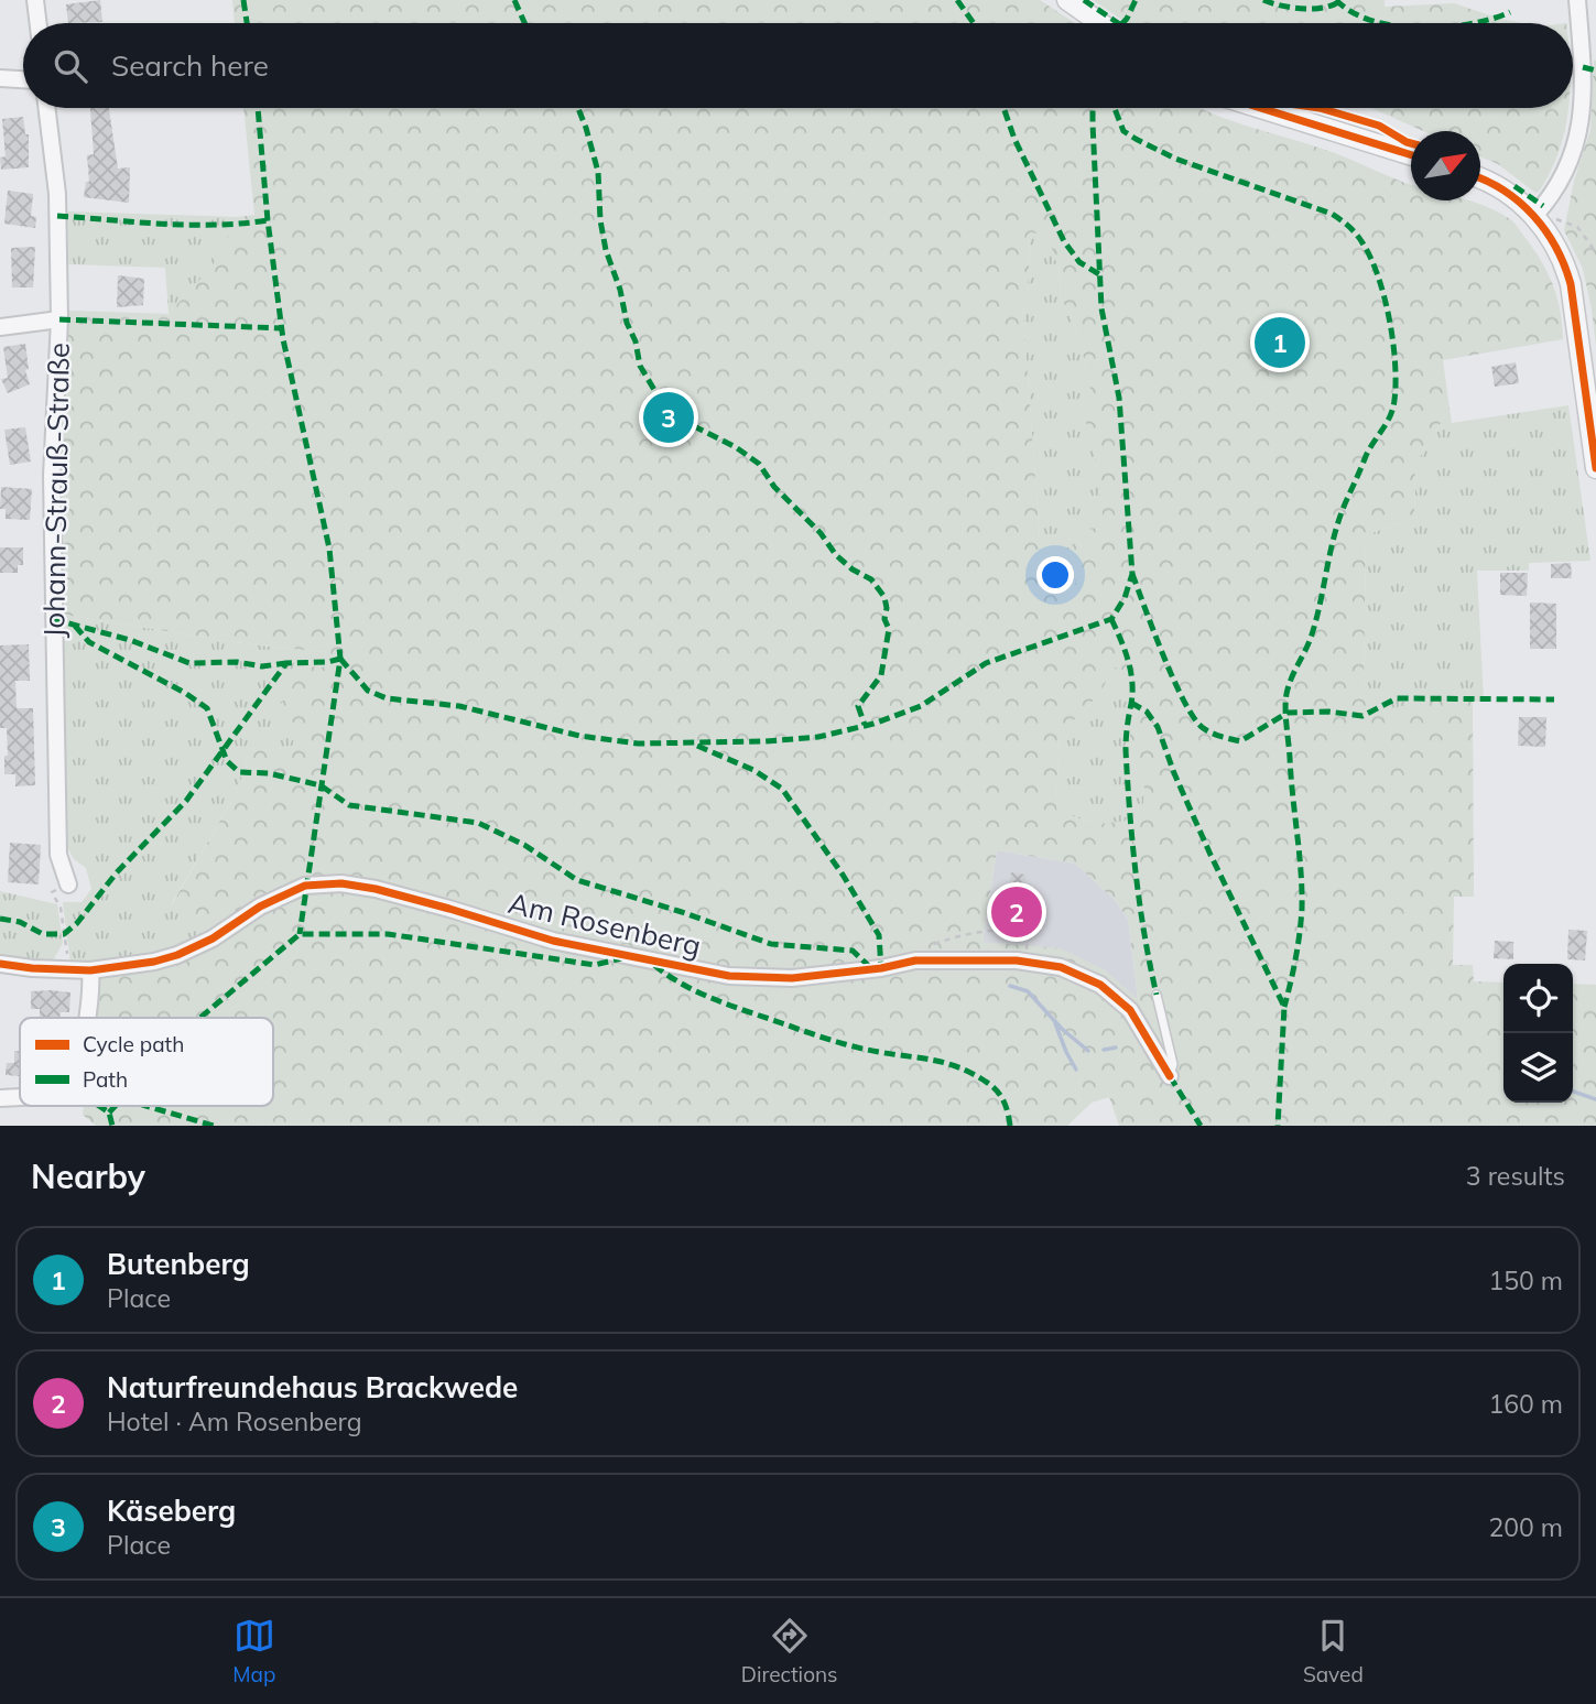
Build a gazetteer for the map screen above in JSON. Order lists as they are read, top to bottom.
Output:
{
  "streets": {
    "street": ["Johann-Strauß-Straße", "Am Rosenberg"]
  },
  "legend": ["Cycle path", "Path"],
  "north": "top right",
  "page": {
    "search": "Search here",
    "pins": ["1", "3", "2"],
    "heading": ["Nearby", "3 results"],
    "list": [
      {
        "mark": "1",
        "name": "Butenberg",
        "note": "Place",
        "value": "150 m"
      },
      {
        "mark": "2",
        "name": "Naturfreundehaus Brackwede",
        "note": "Hotel · Am Rosenberg",
        "value": "160 m"
      },
      {
        "mark": "3",
        "name": "Käseberg",
        "note": "Place",
        "value": "200 m"
      }
    ],
    "nav": ["Map", "Directions", "Saved"]
  }
}
